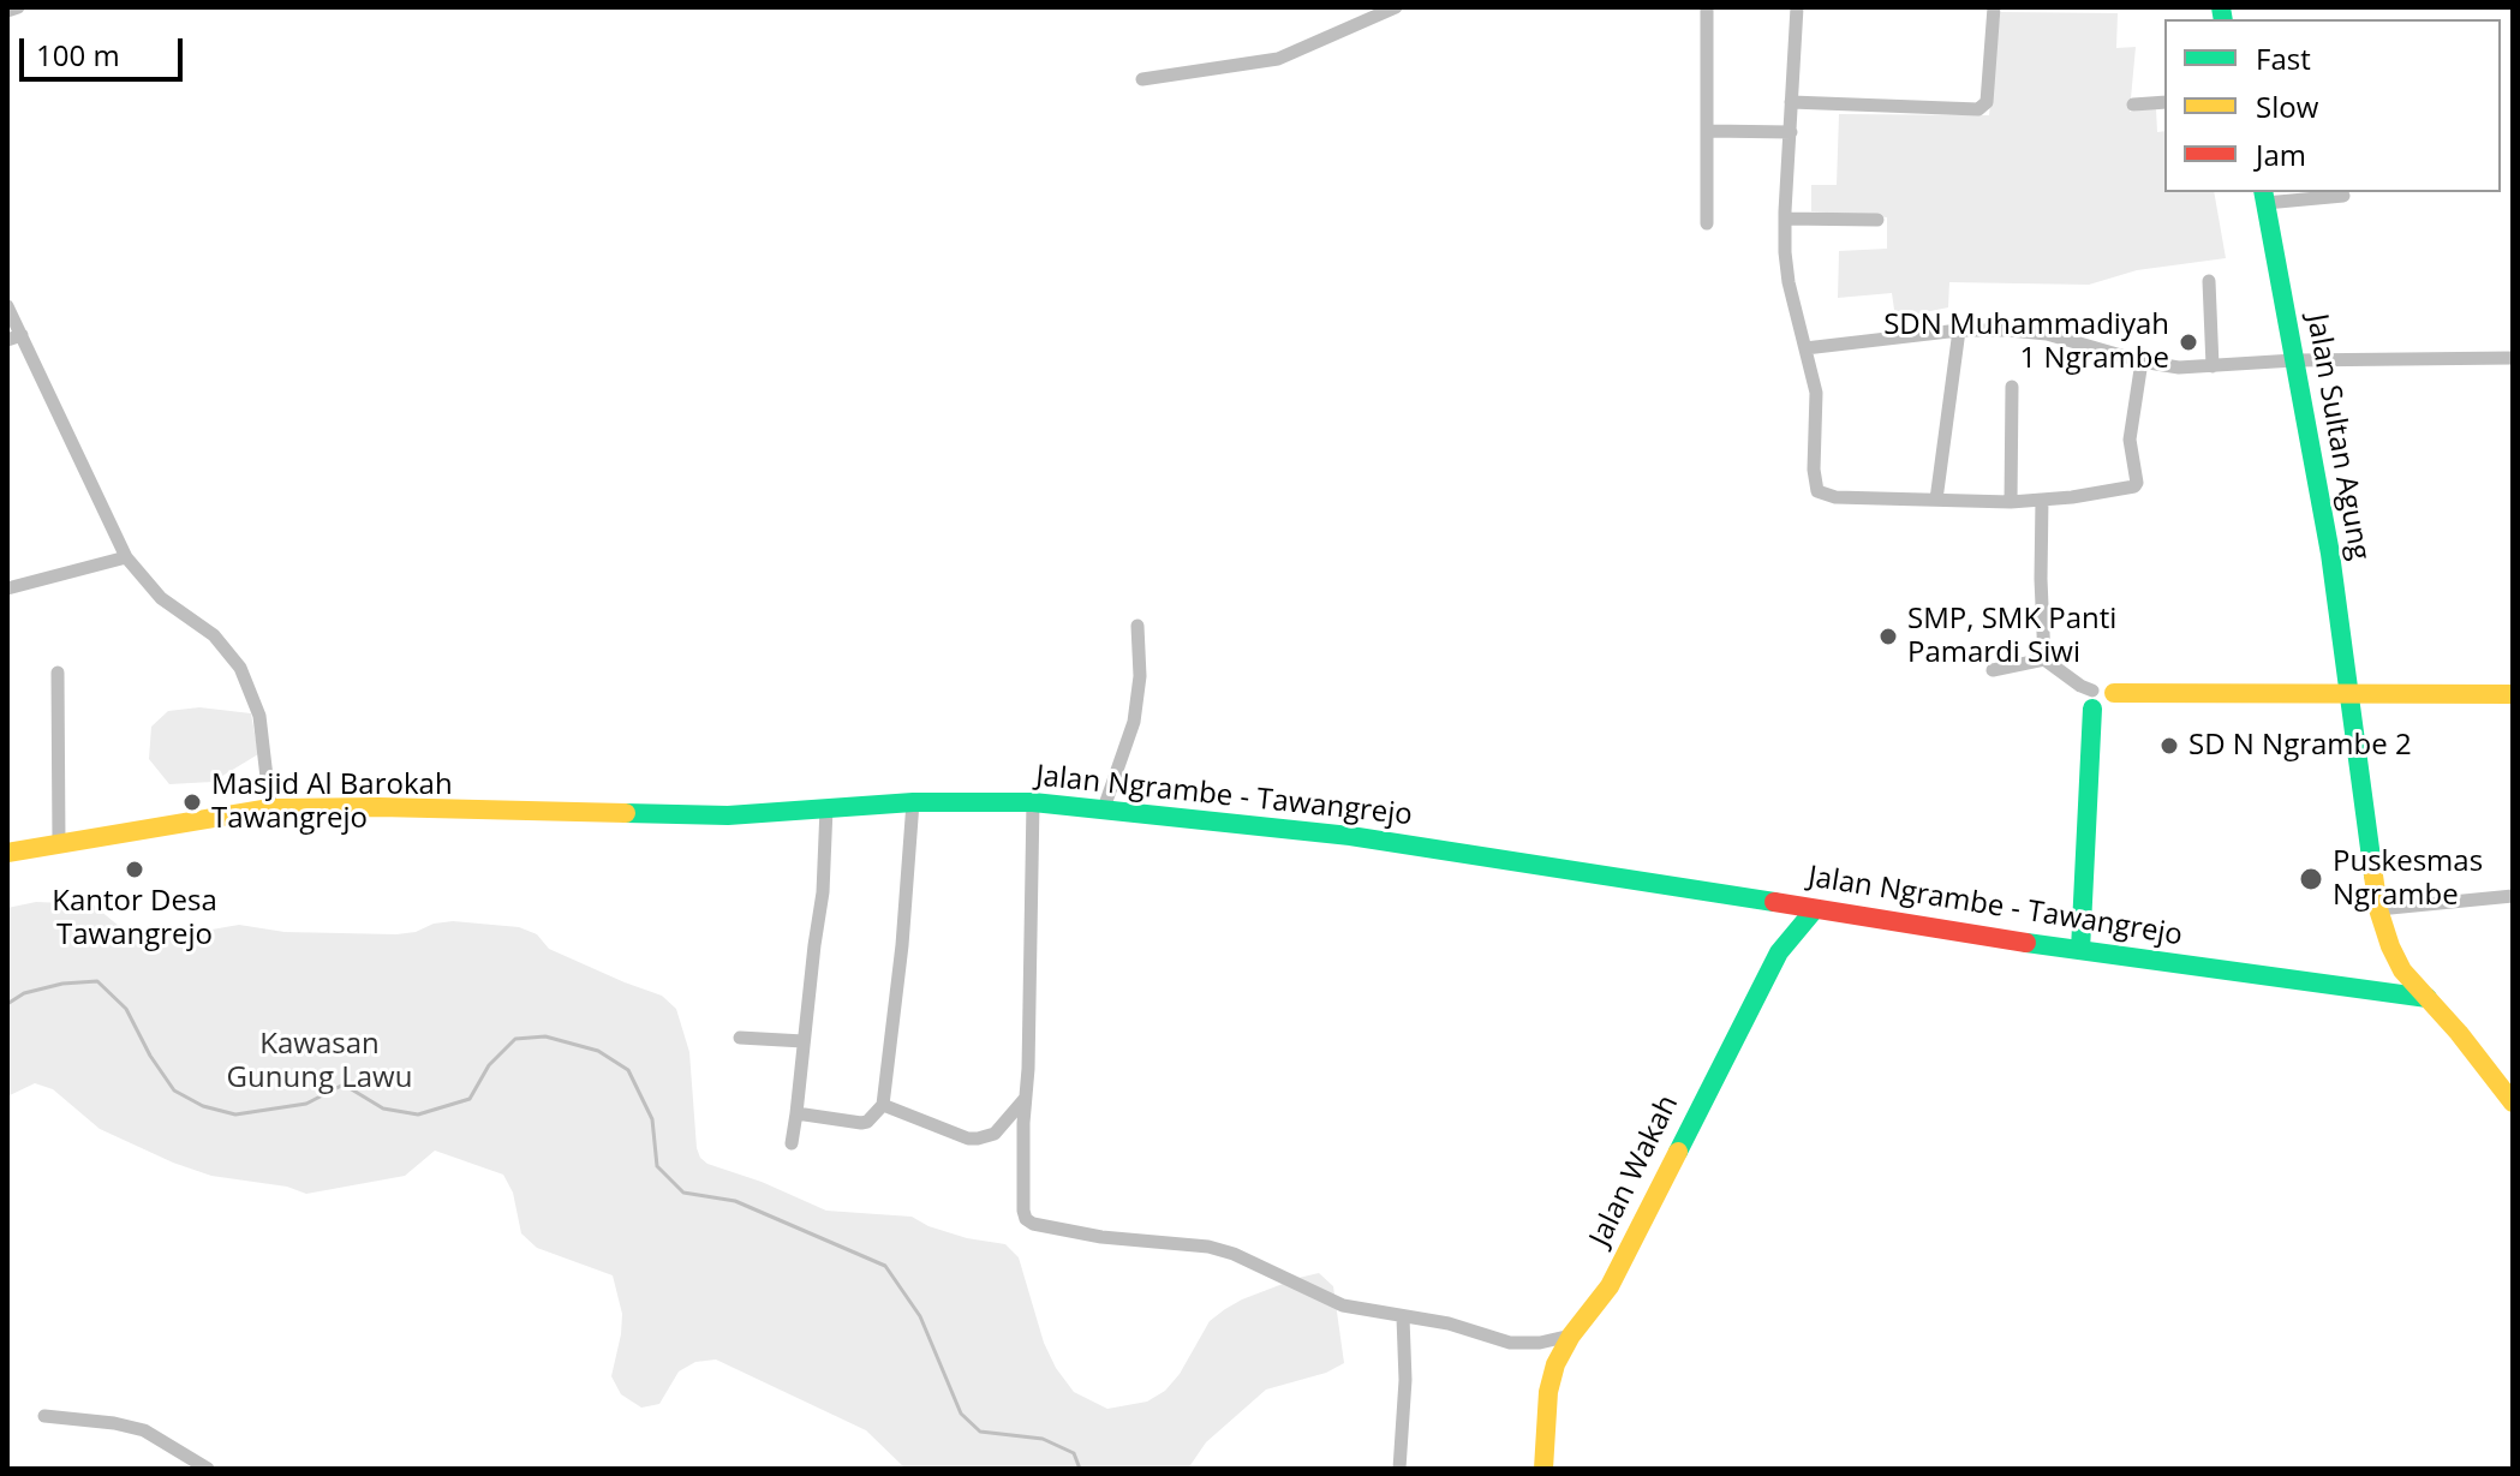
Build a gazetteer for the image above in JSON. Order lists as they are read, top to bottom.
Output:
{
  "streets": {
    "main road": ["Jalan Sultan Agung", "Jalan Ngrambe - Tawangrejo", "Jalan Wakah"]
  },
  "crossings": [
    ["Jalan Sultan Agung", "Jalan Ngrambe - Tawangrejo"],
    ["Jalan Ngrambe - Tawangrejo", "Jalan Wakah"]
  ],
  "parks": ["Kawasan Gunung Lawu"],
  "places": [
    "SDN Muhammadiyah 1 Ngrambe",
    "SMP, SMK Panti Pamardi Siwi",
    "SD N Ngrambe 2",
    "Masjid Al Barokah Tawangrejo",
    "Kantor Desa Tawangrejo",
    "Puskesmas Ngrambe"
  ],
  "legend": ["Fast", "Slow", "Jam"],
  "scale_bar": "100 m"
}
